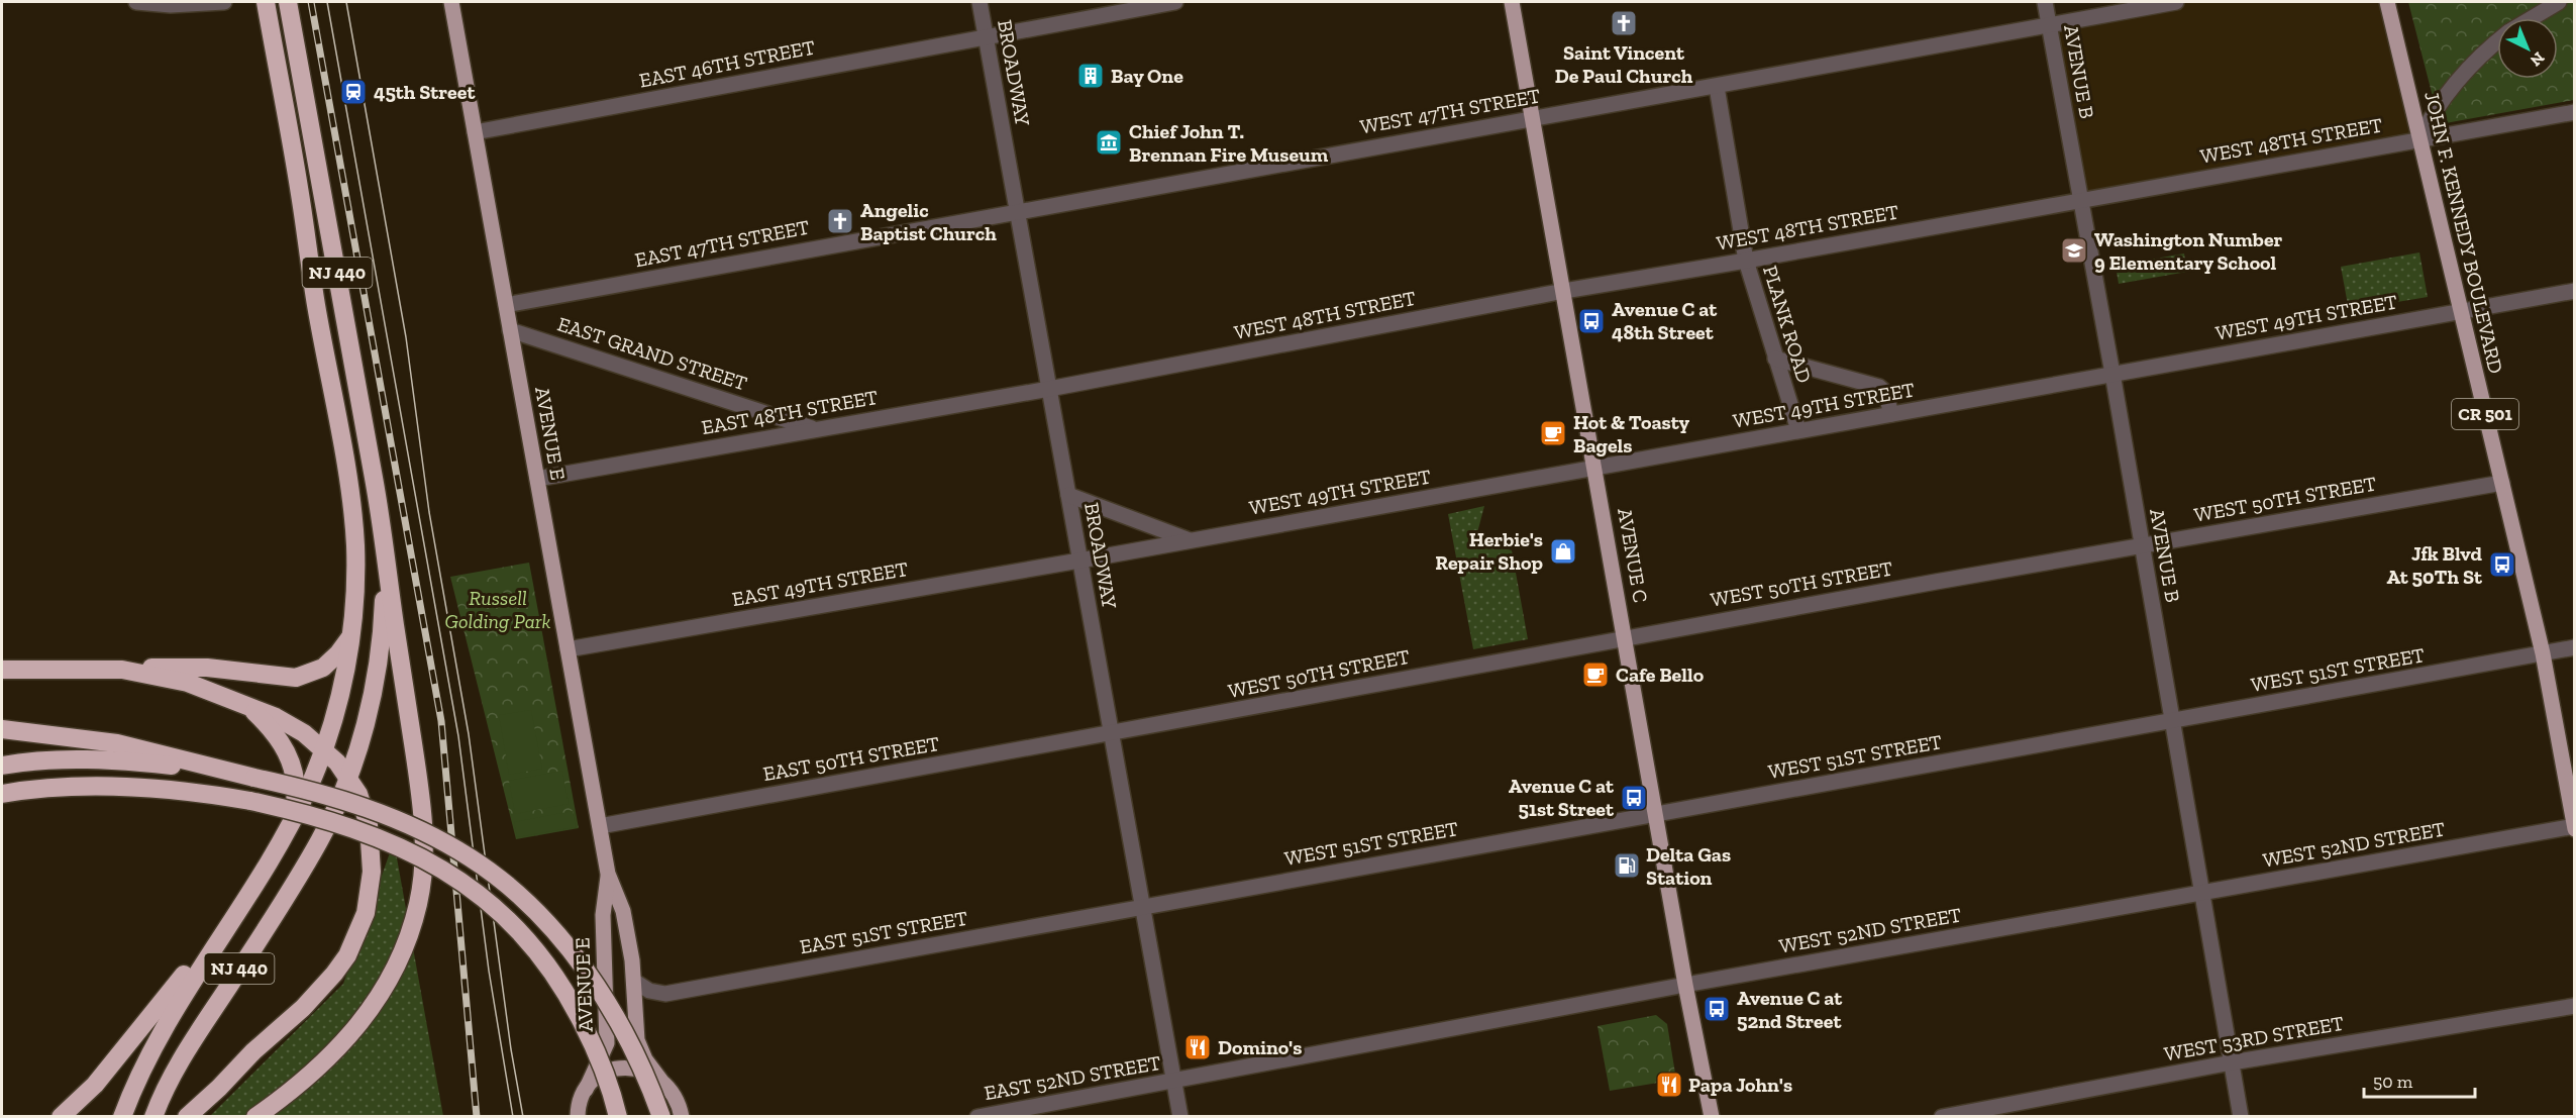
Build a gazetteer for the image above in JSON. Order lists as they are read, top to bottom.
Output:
{
  "streets": {
    "highway": ["NJ 440"],
    "main road": [
      "JOHN F. KENNEDY BOULEVARD",
      "CR 501",
      "AVENUE E",
      "AVENUE C"
    ],
    "street": [
      "EAST 46TH STREET",
      "AVENUE B",
      "BROADWAY",
      "WEST 47TH STREET",
      "WEST 48TH STREET",
      "EAST 47TH STREET",
      "WEST 49TH STREET",
      "PLANK ROAD",
      "EAST GRAND STREET",
      "EAST 48TH STREET",
      "WEST 50TH STREET",
      "EAST 49TH STREET",
      "WEST 51ST STREET",
      "EAST 50TH STREET",
      "WEST 52ND STREET",
      "EAST 51ST STREET",
      "WEST 53RD STREET",
      "EAST 52ND STREET"
    ]
  },
  "crossings": [
    ["EAST 46TH STREET", "BROADWAY"],
    ["EAST 46TH STREET", "AVENUE E"],
    ["AVENUE B", "WEST 47TH STREET"],
    ["AVENUE B", "WEST 48TH STREET"],
    ["AVENUE B", "WEST 49TH STREET"],
    ["AVENUE B", "WEST 50TH STREET"],
    ["AVENUE B", "WEST 51ST STREET"],
    ["AVENUE B", "WEST 52ND STREET"],
    ["AVENUE B", "WEST 53RD STREET"],
    ["BROADWAY", "WEST 47TH STREET"],
    ["BROADWAY", "WEST 48TH STREET"],
    ["BROADWAY", "EAST 47TH STREET"],
    ["BROADWAY", "WEST 49TH STREET"],
    ["BROADWAY", "EAST 48TH STREET"],
    ["BROADWAY", "WEST 50TH STREET"],
    ["BROADWAY", "EAST 49TH STREET"],
    ["BROADWAY", "WEST 51ST STREET"],
    ["BROADWAY", "EAST 50TH STREET"],
    ["BROADWAY", "WEST 52ND STREET"],
    ["BROADWAY", "EAST 51ST STREET"],
    ["BROADWAY", "EAST 52ND STREET"],
    ["WEST 47TH STREET", "EAST 47TH STREET"],
    ["WEST 47TH STREET", "PLANK ROAD"],
    ["WEST 47TH STREET", "AVENUE C"],
    ["WEST 48TH STREET", "JOHN F. KENNEDY BOULEVARD"],
    ["WEST 48TH STREET", "PLANK ROAD"],
    ["WEST 48TH STREET", "EAST 48TH STREET"],
    ["WEST 48TH STREET", "AVENUE C"],
    ["JOHN F. KENNEDY BOULEVARD", "WEST 49TH STREET"],
    ["JOHN F. KENNEDY BOULEVARD", "WEST 50TH STREET"],
    ["JOHN F. KENNEDY BOULEVARD", "WEST 51ST STREET"],
    ["JOHN F. KENNEDY BOULEVARD", "WEST 52ND STREET"],
    ["EAST 47TH STREET", "AVENUE E"],
    ["WEST 49TH STREET", "PLANK ROAD"],
    ["WEST 49TH STREET", "AVENUE C"],
    ["WEST 49TH STREET", "EAST 49TH STREET"],
    ["EAST GRAND STREET", "EAST 48TH STREET"],
    ["EAST GRAND STREET", "AVENUE E"],
    ["EAST 48TH STREET", "AVENUE E"],
    ["AVENUE E", "EAST 49TH STREET"],
    ["AVENUE E", "EAST 50TH STREET"],
    ["AVENUE E", "EAST 51ST STREET"],
    ["WEST 50TH STREET", "AVENUE C"],
    ["WEST 50TH STREET", "EAST 50TH STREET"],
    ["AVENUE C", "WEST 51ST STREET"],
    ["AVENUE C", "WEST 52ND STREET"],
    ["WEST 51ST STREET", "EAST 51ST STREET"],
    ["WEST 52ND STREET", "EAST 52ND STREET"]
  ],
  "parks": ["Russell Golding Park"],
  "places": {
    "church": ["Saint Vincent De Paul Church", "Angelic Baptist Church"],
    "building": ["Bay One"],
    "station": ["45th Street"],
    "museum": ["Chief John T. Brennan Fire Museum"],
    "school or university": ["Washington Number 9 Elementary School"],
    "bus stop": [
      "Avenue C at 48th Street",
      "Jfk Blvd At 50Th St",
      "Avenue C at 51st Street",
      "Avenue C at 52nd Street"
    ],
    "cafe": ["Hot & Toasty Bagels", "Cafe Bello"],
    "shop": ["Herbie's Repair Shop"],
    "fuel station": ["Delta Gas Station"],
    "restaurant": ["Domino's", "Papa John's"]
  },
  "scale_bar": "50 m",
  "north": "bottom right"
}
